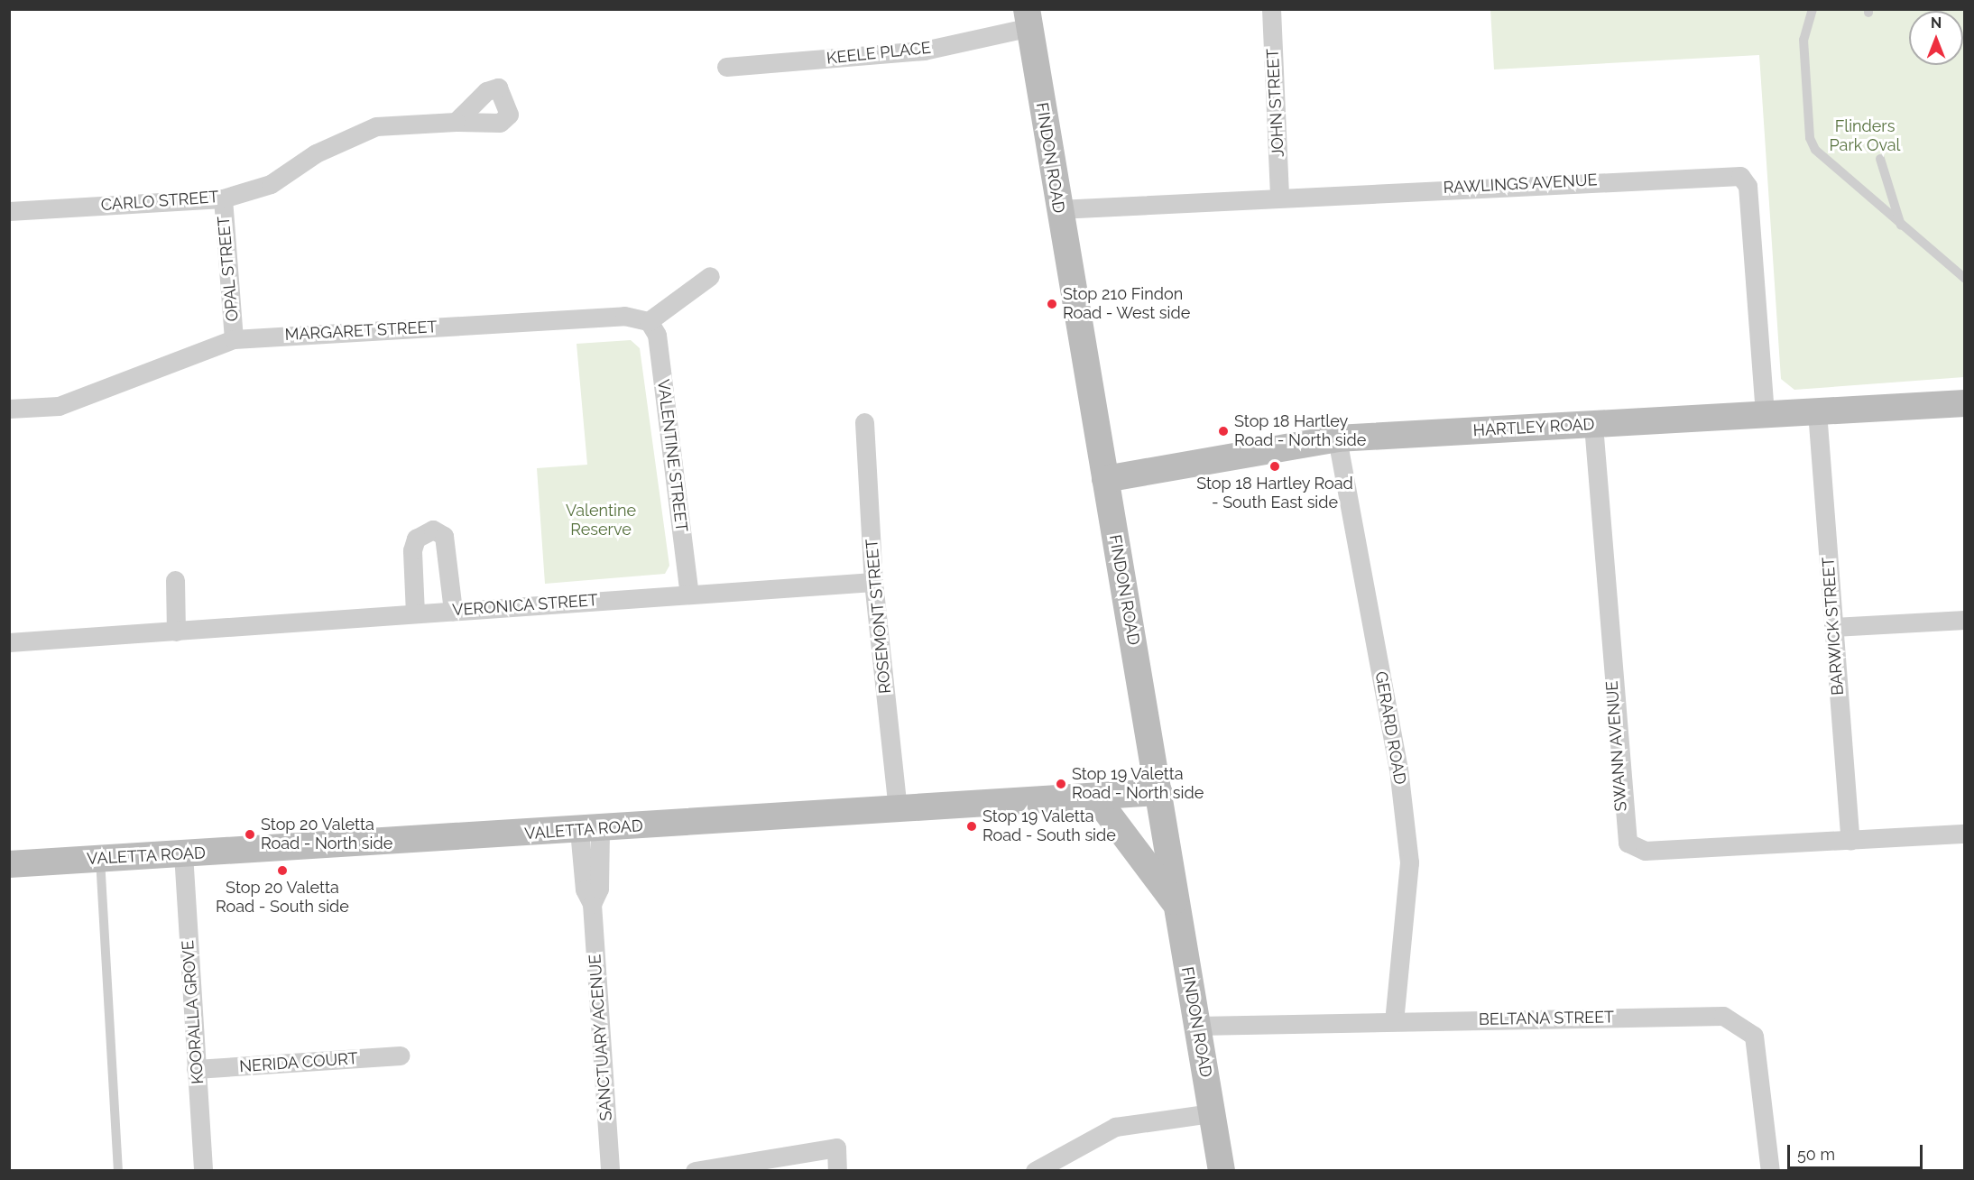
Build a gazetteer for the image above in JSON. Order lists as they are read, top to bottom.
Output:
{
  "streets": {
    "street": [
      "KEELE PLACE",
      "JOHN STREET",
      "FINDON ROAD",
      "RAWLINGS AVENUE",
      "CARLO STREET",
      "OPAL STREET",
      "MARGARET STREET",
      "HARTLEY ROAD",
      "VALENTINE STREET",
      "VERONICA STREET",
      "ROSEMONT STREET",
      "BARWICK STREET",
      "GERARD ROAD",
      "SWANN AVENUE",
      "VALETTA ROAD",
      "KOORALLA GROVE",
      "BELTANA STREET",
      "SANCTUARY ACENUE",
      "NERIDA COURT"
    ]
  },
  "crossings": [
    ["KEELE PLACE", "FINDON ROAD"],
    ["JOHN STREET", "RAWLINGS AVENUE"],
    ["FINDON ROAD", "RAWLINGS AVENUE"],
    ["FINDON ROAD", "HARTLEY ROAD"],
    ["FINDON ROAD", "VALETTA ROAD"],
    ["FINDON ROAD", "BELTANA STREET"],
    ["RAWLINGS AVENUE", "HARTLEY ROAD"],
    ["CARLO STREET", "OPAL STREET"],
    ["OPAL STREET", "MARGARET STREET"],
    ["MARGARET STREET", "VALENTINE STREET"],
    ["HARTLEY ROAD", "BARWICK STREET"],
    ["HARTLEY ROAD", "GERARD ROAD"],
    ["HARTLEY ROAD", "SWANN AVENUE"],
    ["VALENTINE STREET", "VERONICA STREET"],
    ["VERONICA STREET", "ROSEMONT STREET"],
    ["ROSEMONT STREET", "VALETTA ROAD"],
    ["BARWICK STREET", "SWANN AVENUE"],
    ["GERARD ROAD", "BELTANA STREET"],
    ["VALETTA ROAD", "KOORALLA GROVE"],
    ["VALETTA ROAD", "SANCTUARY ACENUE"],
    ["KOORALLA GROVE", "NERIDA COURT"]
  ],
  "parks": ["Flinders Park Oval", "Valentine Reserve"],
  "places": [
    "Stop 210 Findon Road - West side",
    "Stop 18 Hartley Road - North side",
    "Stop 18 Hartley Road - South East side",
    "Stop 19 Valetta Road - North side",
    "Stop 19 Valetta Road - South side",
    "Stop 20 Valetta Road - North side",
    "Stop 20 Valetta Road - South side"
  ],
  "scale_bar": "50 m",
  "north": "top"
}
